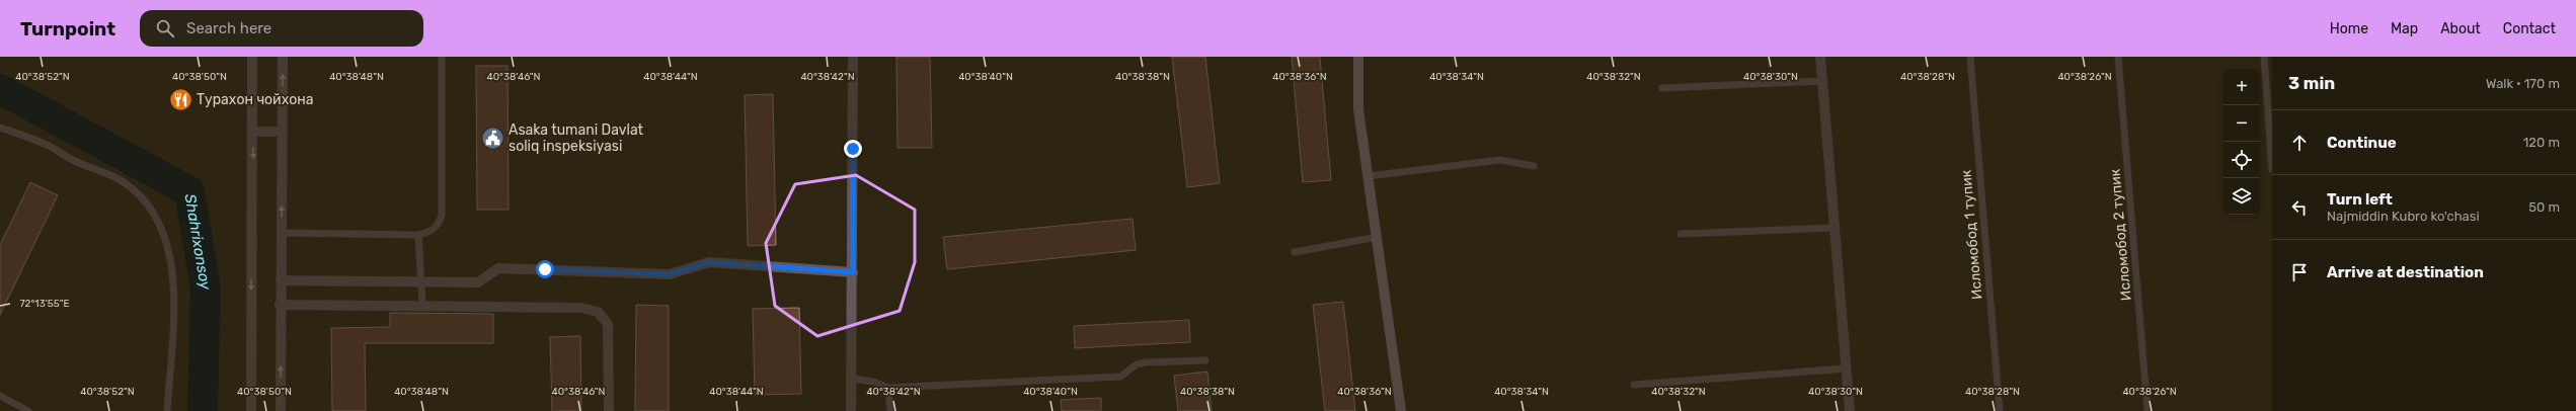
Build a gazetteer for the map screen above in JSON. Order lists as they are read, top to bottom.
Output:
{
  "streets": {
    "lane": ["Исломобод 1 тупик", "Исломобод 2 тупик"]
  },
  "water": ["Shahrixonsoy"],
  "places": {
    "restaurant": ["Турахон чойхона"],
    "public building": ["Asaka tumani Davlat soliq inspeksiyasi"]
  },
  "page": {
    "header": "Turnpoint",
    "search": "Search here",
    "nav": [
      "Home",
      "Map",
      "About",
      "Contact"
    ],
    "heading": ["3 min", "Walk · 170 m"],
    "map_buttons": ["+", "−"],
    "list": [
      ["Continue", "120 m"],
      ["Turn left", "Najmiddin Kubro ko'chasi", "50 m"],
      "Arrive at destination"
    ]
  },
  "coordinates": [
    "40°38'52\"N",
    "40°38'50\"N",
    "40°38'48\"N",
    "40°38'46\"N",
    "40°38'44\"N",
    "40°38'42\"N",
    "40°38'40\"N",
    "40°38'38\"N",
    "40°38'36\"N",
    "40°38'32\"N",
    "40°38'30\"N",
    "40°38'26\"N",
    "40°38'34\"N",
    "40°38'28\"N",
    "72°13'55\"E"
  ]
}
